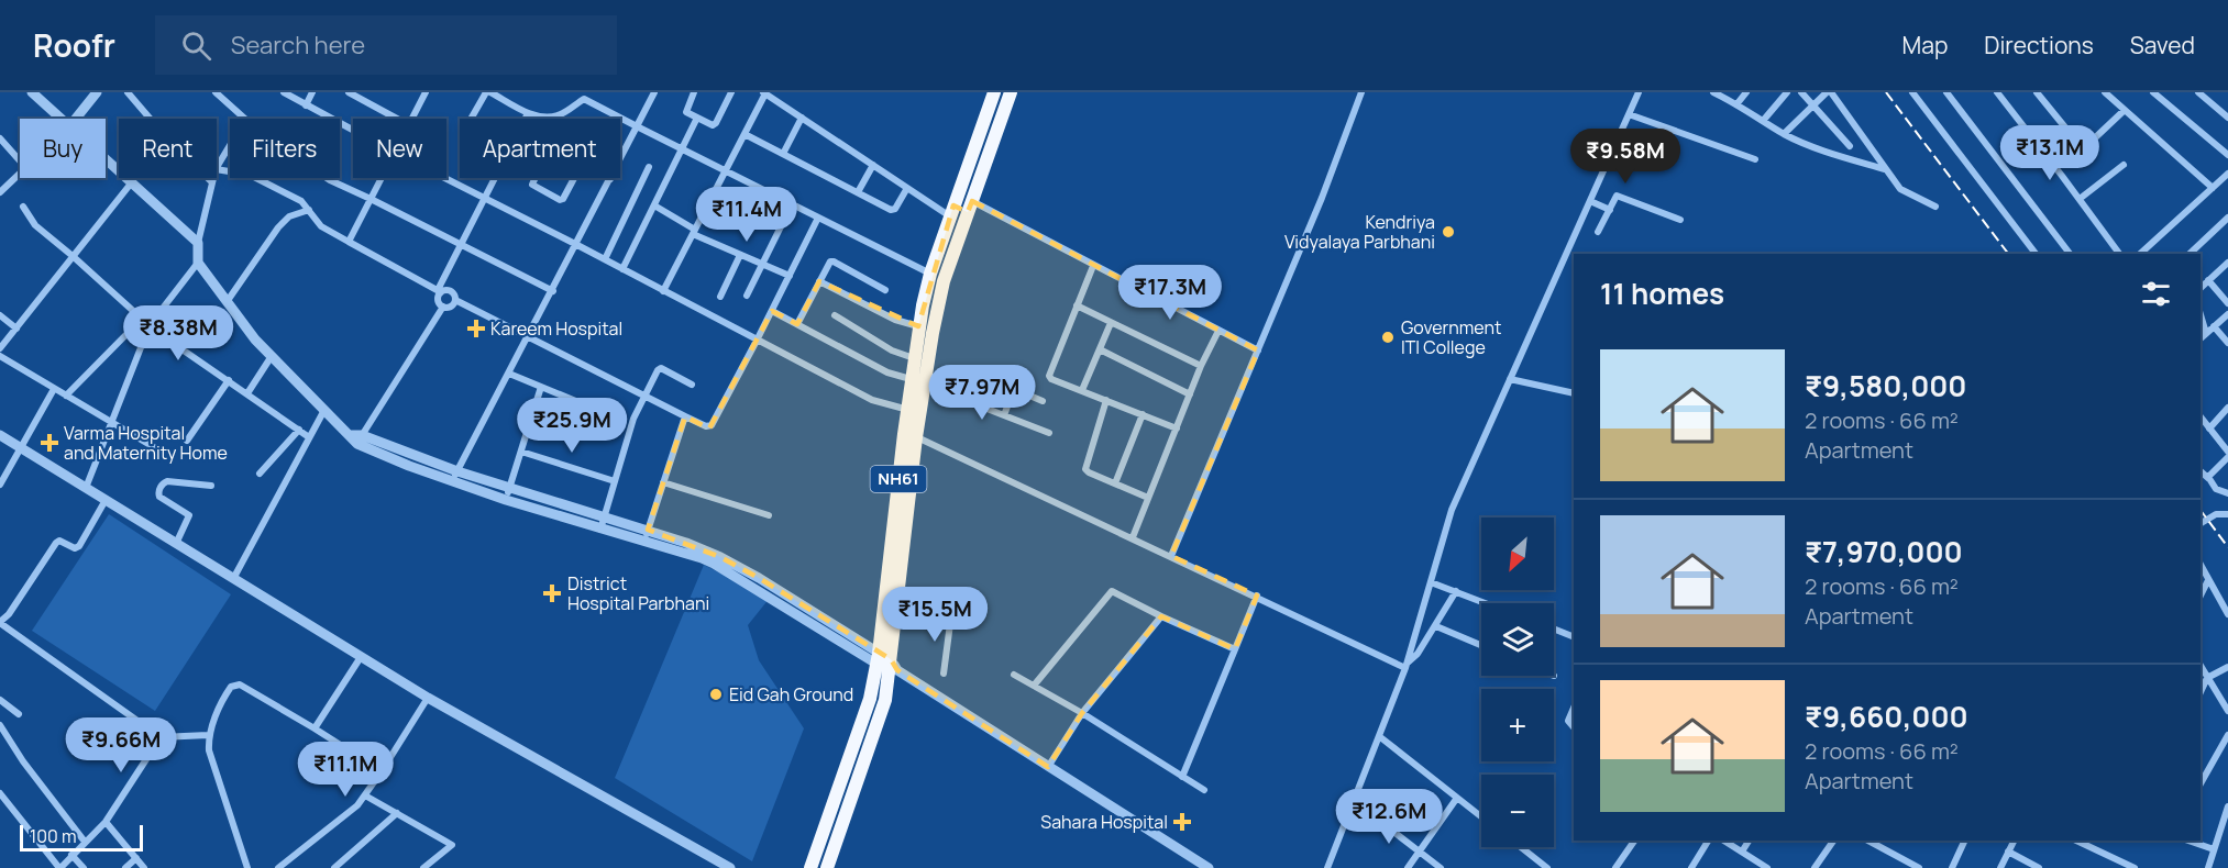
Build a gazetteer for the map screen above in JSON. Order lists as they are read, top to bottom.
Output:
{
  "streets": {
    "highway": ["NH61"]
  },
  "places": {
    "other": ["Kendriya Vidyalaya Parbhani", "Government ITI College", "Eid Gah Ground"],
    "health": [
      "Kareem Hospital",
      "Varma Hospital and Maternity Home",
      "District Hospital Parbhani",
      "Sahara Hospital"
    ]
  },
  "scale_bar": "100 m",
  "north": "bottom left",
  "page": {
    "header": "Roofr",
    "search": "Search here",
    "nav": ["Map", "Directions", "Saved"],
    "chip": [
      "Buy",
      "Rent",
      "Filters",
      "New",
      "Apartment"
    ],
    "price": [
      "₹13.1M",
      "₹9.58M",
      "₹11.4M",
      "₹17.3M",
      "₹8.38M",
      "₹7.97M",
      "₹25.9M",
      "₹15.5M",
      "₹9.66M",
      "₹11.1M",
      "₹12.6M"
    ],
    "heading": "11 homes",
    "list": [
      {
        "name": "₹9,580,000",
        "note": "2 rooms · 66 m² · Apartment"
      },
      {
        "name": "₹7,970,000",
        "note": "2 rooms · 66 m² · Apartment"
      },
      {
        "name": "₹9,660,000",
        "note": "2 rooms · 66 m² · Apartment"
      }
    ],
    "map_buttons": ["+", "−"],
    "scale": "100 m"
  }
}
